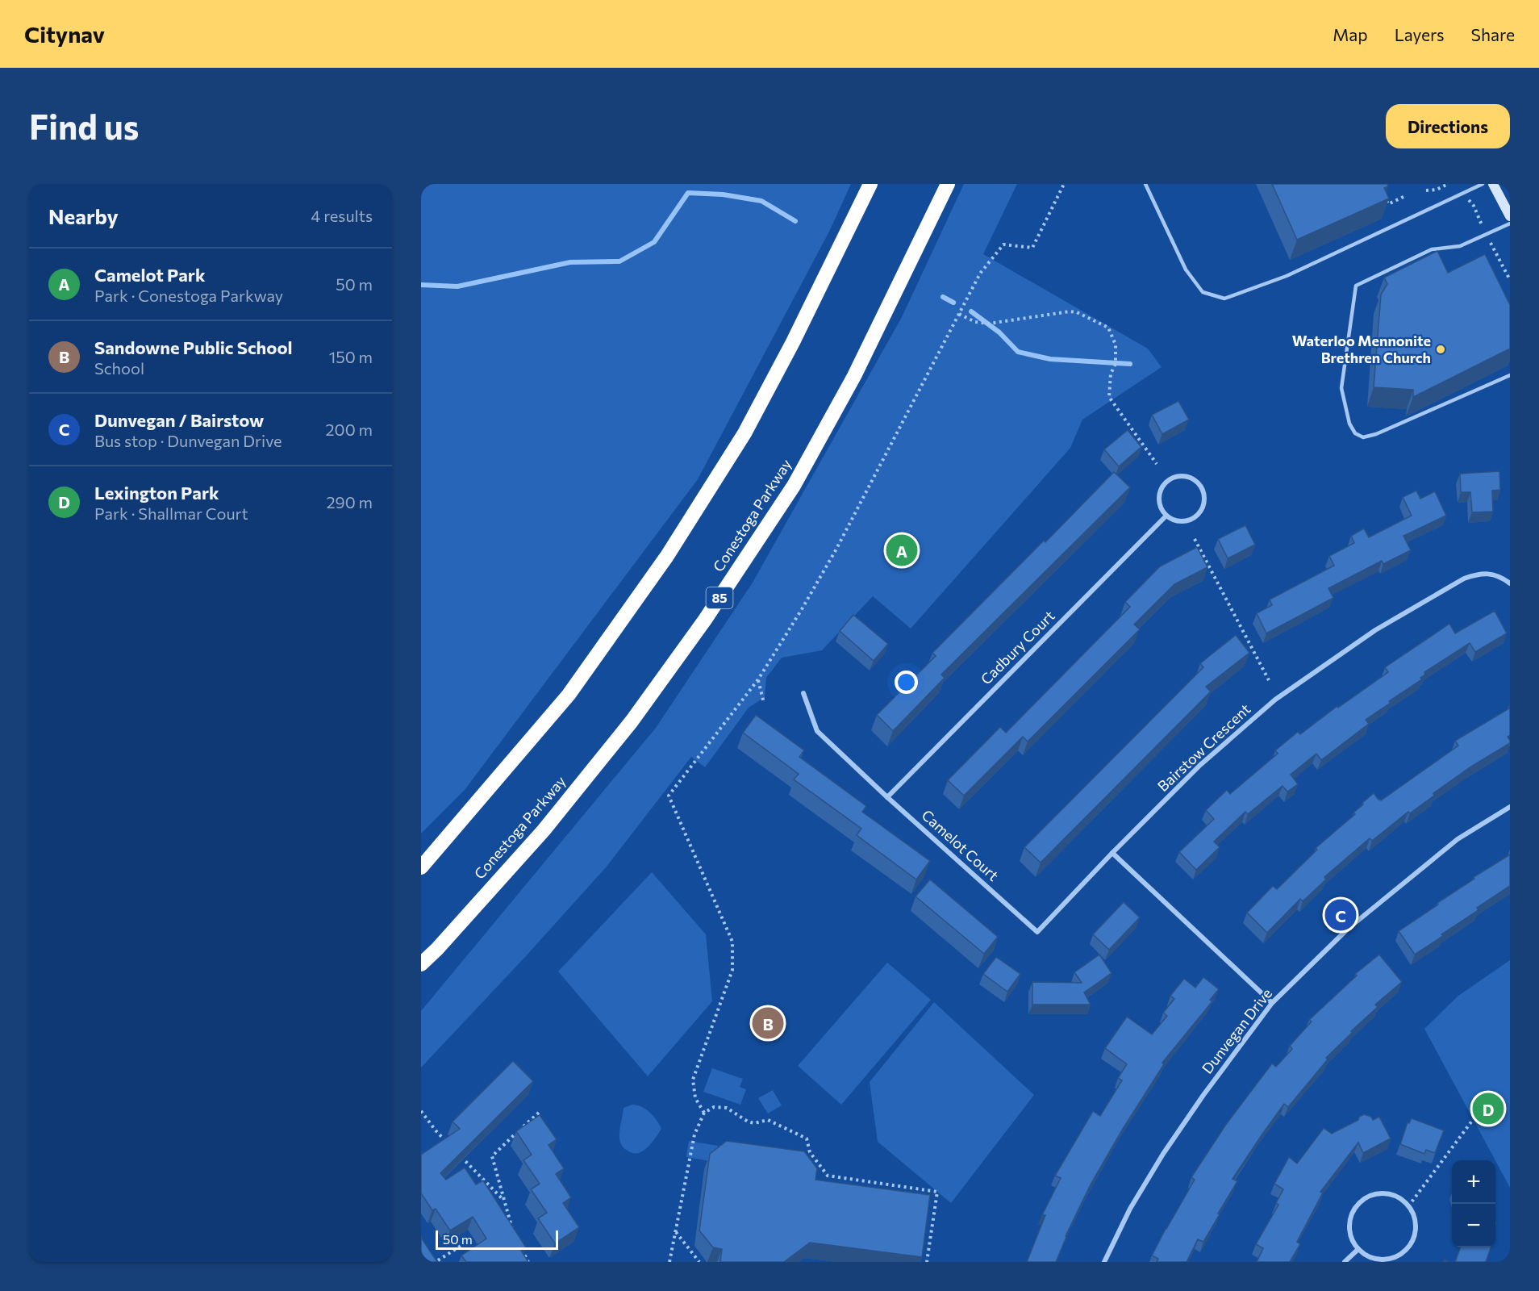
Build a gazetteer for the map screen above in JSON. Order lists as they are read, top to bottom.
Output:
{
  "streets": {
    "highway": ["Conestoga Parkway", "85"],
    "street": [
      "Cadbury Court",
      "Bairstow Crescent",
      "Camelot Court",
      "Dunvegan Drive"
    ]
  },
  "crossings": [
    ["Cadbury Court", "Camelot Court"],
    ["Bairstow Crescent", "Camelot Court"]
  ],
  "places": ["Waterloo Mennonite Brethren Church"],
  "scale_bar": "50 m",
  "page": {
    "header": "Citynav",
    "nav": ["Map", "Layers", "Share"],
    "buttons": "Directions",
    "title": "Find us",
    "heading": ["Nearby", "4 results"],
    "list": [
      {
        "mark": "A",
        "name": "Camelot Park",
        "note": "Park · Conestoga Parkway",
        "value": "50 m"
      },
      {
        "mark": "B",
        "name": "Sandowne Public School",
        "note": "School",
        "value": "150 m"
      },
      {
        "mark": "C",
        "name": "Dunvegan / Bairstow",
        "note": "Bus stop · Dunvegan Drive",
        "value": "200 m"
      },
      {
        "mark": "D",
        "name": "Lexington Park",
        "note": "Park · Shallmar Court",
        "value": "290 m"
      }
    ],
    "pins": [
      "A",
      "C",
      "B",
      "D"
    ],
    "map_buttons": ["+", "−"],
    "scale": "50 m"
  }
}
